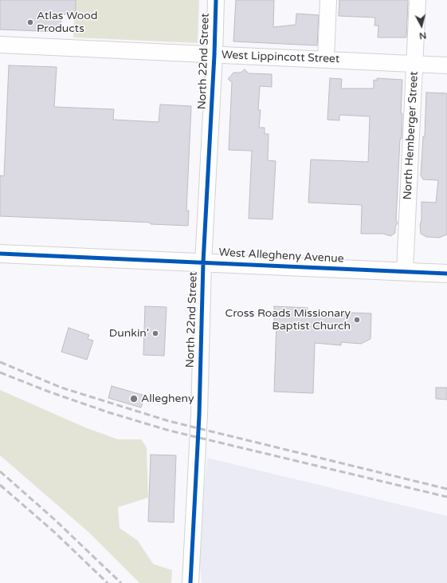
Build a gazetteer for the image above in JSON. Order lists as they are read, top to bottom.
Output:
{
  "streets": {
    "main road": ["West Allegheny Avenue"],
    "street": ["West Lippincott Street", "North 22nd Street", "North Hemberger Street"]
  },
  "crossings": [
    ["West Lippincott Street", "North 22nd Street"],
    ["West Lippincott Street", "North Hemberger Street"],
    ["North 22nd Street", "West Allegheny Avenue"],
    ["North Hemberger Street", "West Allegheny Avenue"]
  ],
  "places": [
    "Atlas Wood Products",
    "Cross Roads Missionary Baptist Church",
    "Dunkin'",
    "Allegheny"
  ],
  "north": "bottom"
}
